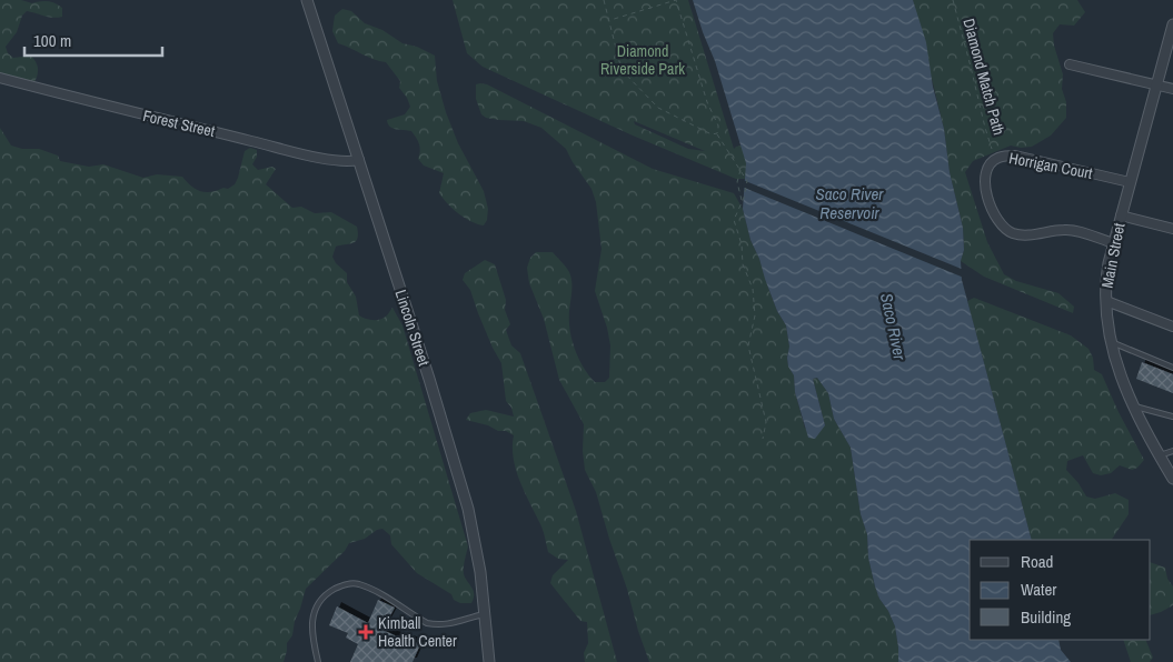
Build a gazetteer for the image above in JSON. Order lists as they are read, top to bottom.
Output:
{
  "streets": {
    "street": [
      "Forest Street",
      "Horrigan Court",
      "Main Street",
      "Lincoln Street"
    ],
    "path": ["Diamond Match Path"]
  },
  "crossings": [
    ["Diamond Match Path", "Horrigan Court"],
    ["Forest Street", "Lincoln Street"],
    ["Horrigan Court", "Main Street"]
  ],
  "water": ["Saco River Reservoir", "Saco River"],
  "parks": ["Diamond Riverside Park"],
  "places": {
    "health": ["Kimball Health Center"]
  },
  "legend": ["Road", "Water", "Building"],
  "scale_bar": "100 m"
}
